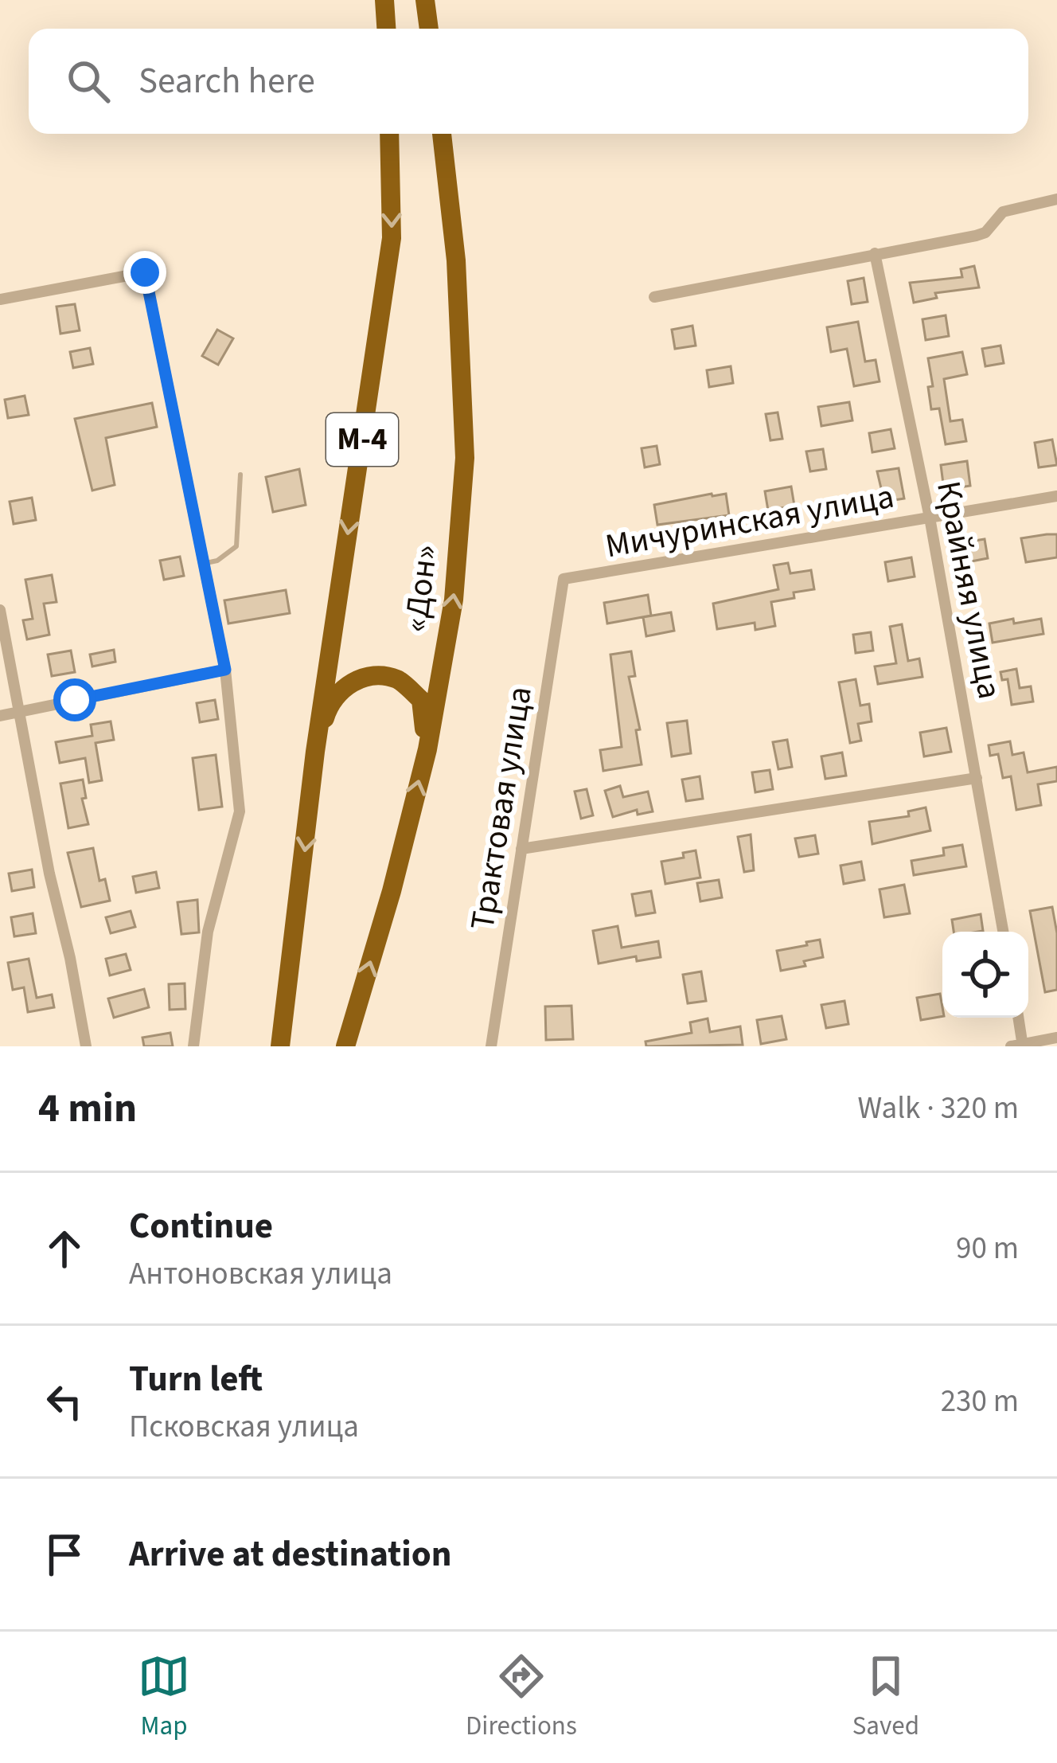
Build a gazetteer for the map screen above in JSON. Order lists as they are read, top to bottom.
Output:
{
  "streets": {
    "highway": ["М-4", "«Дон»"],
    "street": ["Мичуринская улица", "Крайняя улица", "Трактовая улица"]
  },
  "crossings": [
    ["М-4", "«Дон»"],
    ["Мичуринская улица", "Крайняя улица"],
    ["Мичуринская улица", "Трактовая улица"]
  ],
  "page": {
    "search": "Search here",
    "heading": ["4 min", "Walk · 320 m"],
    "list": [
      ["Continue", "Антоновская улица", "90 m"],
      ["Turn left", "Псковская улица", "230 m"],
      "Arrive at destination"
    ],
    "nav": ["Map", "Directions", "Saved"]
  }
}
